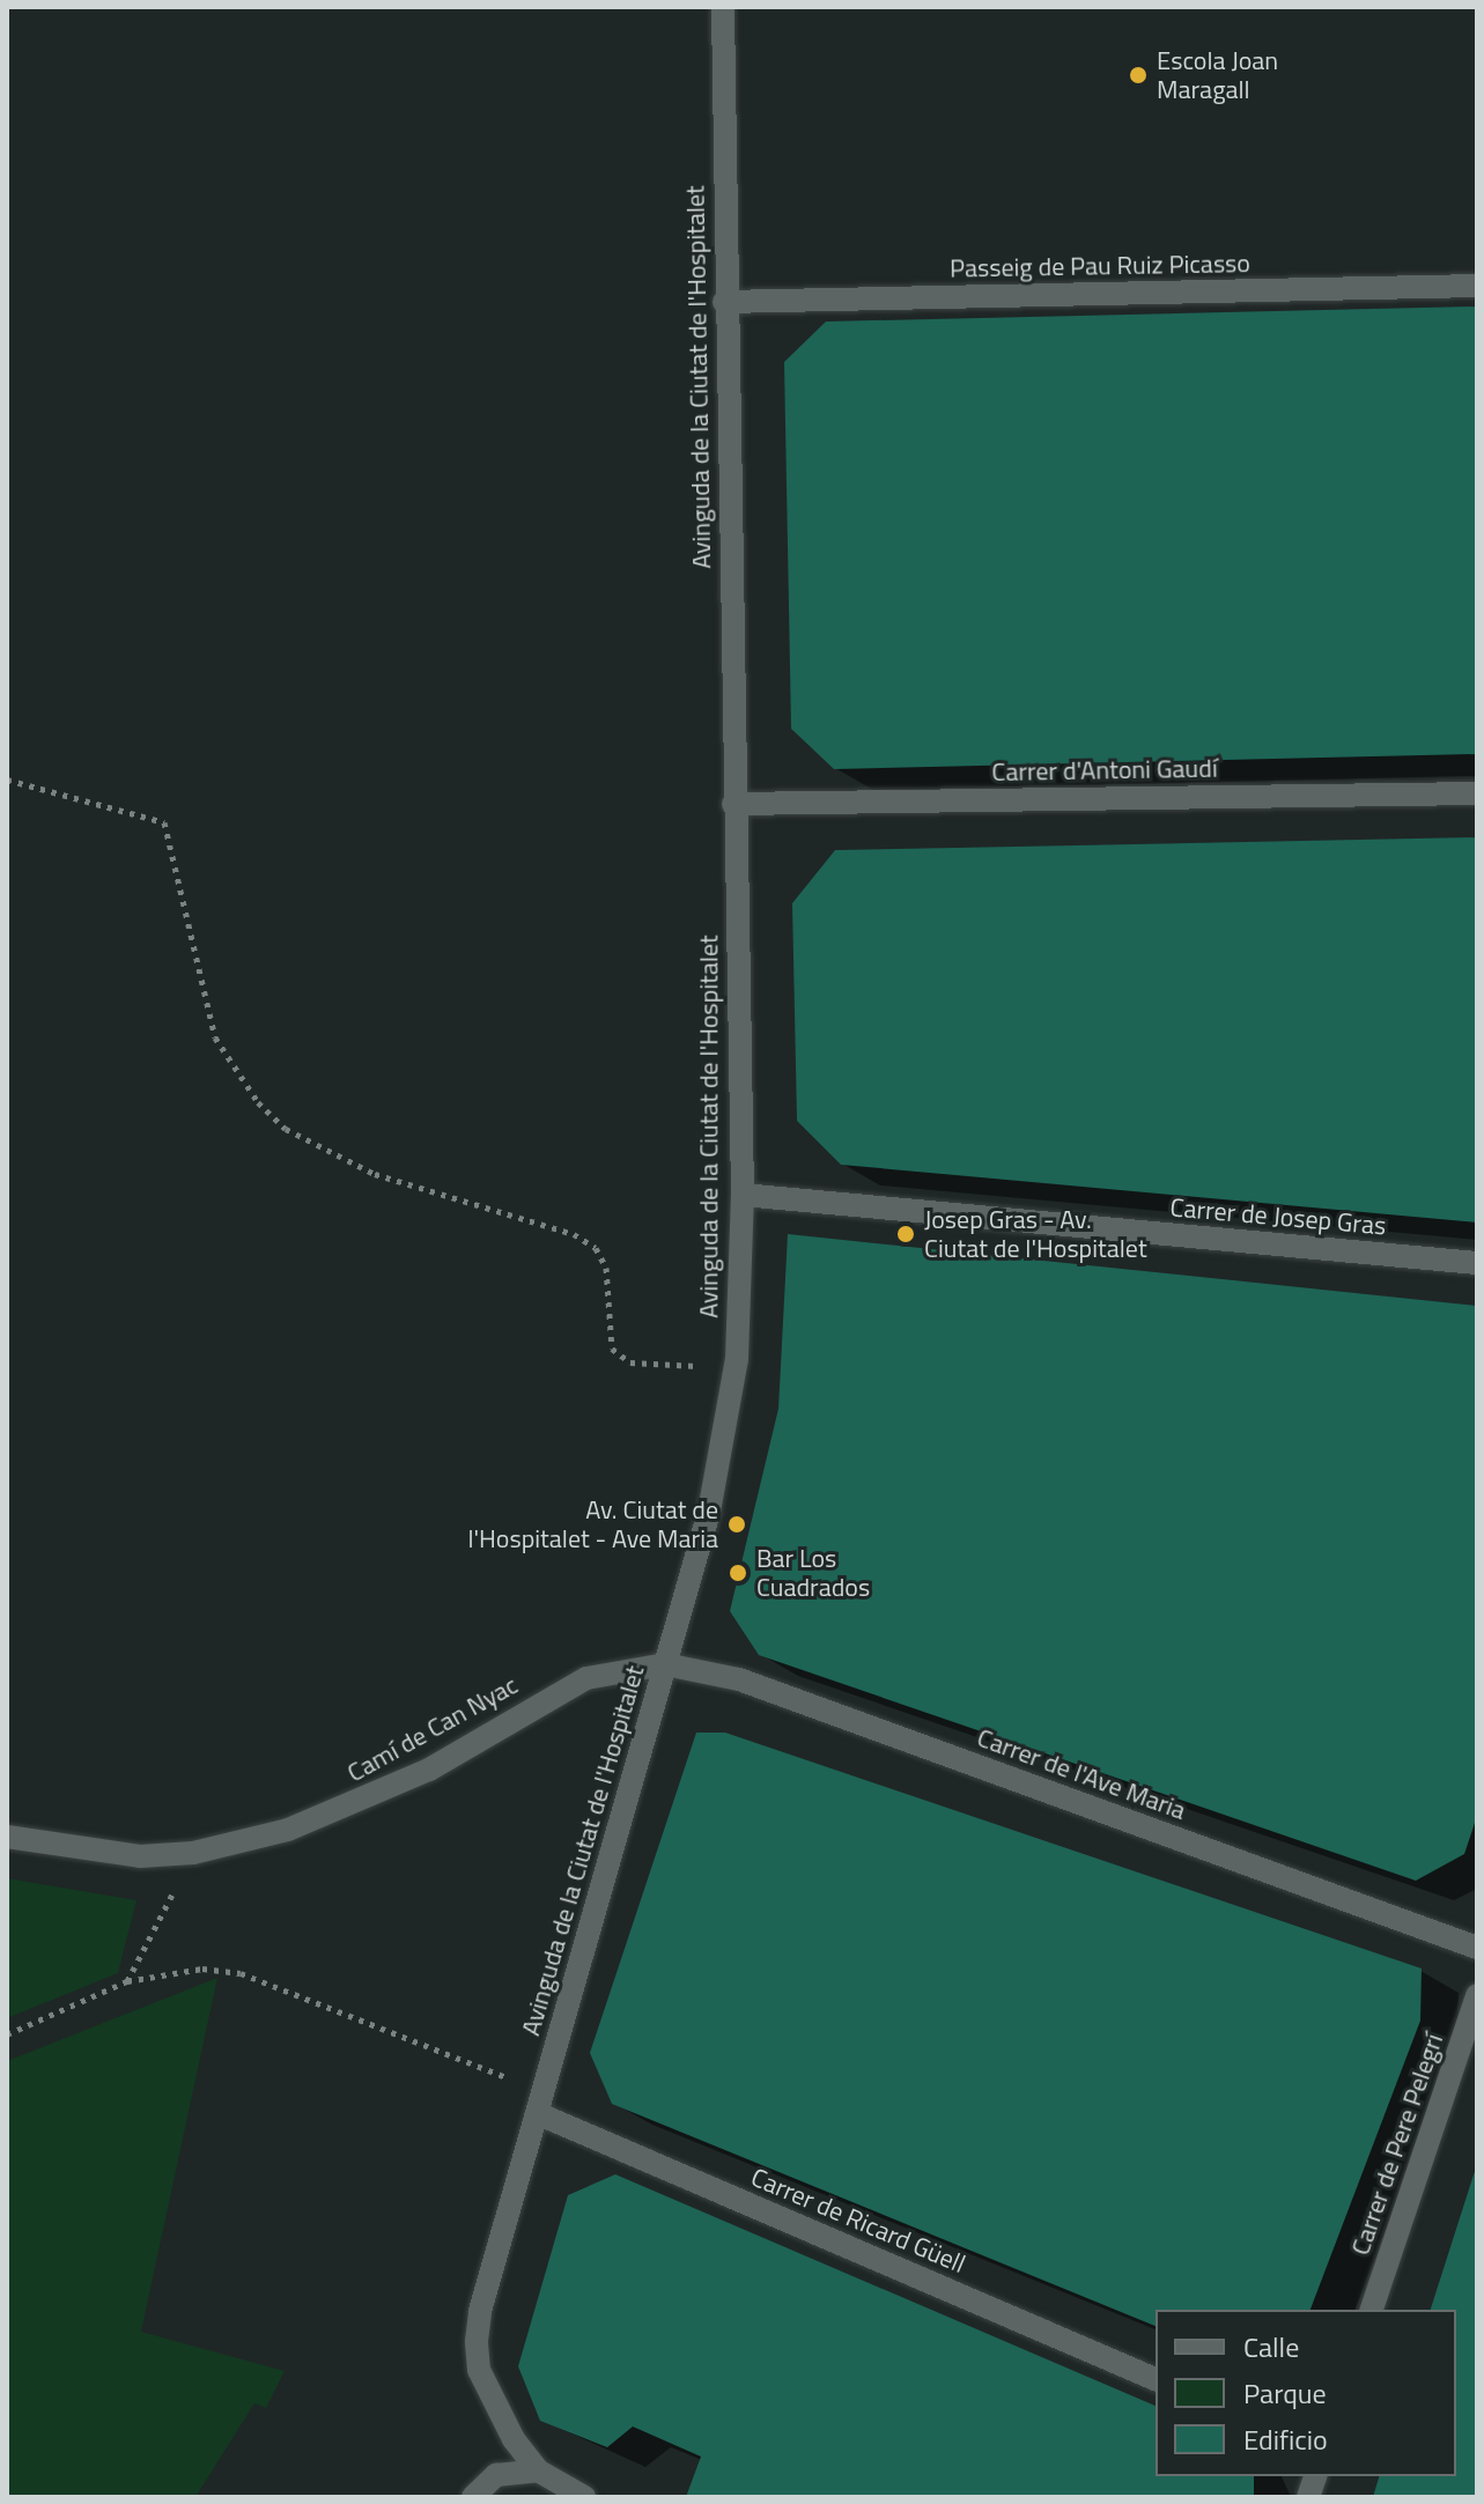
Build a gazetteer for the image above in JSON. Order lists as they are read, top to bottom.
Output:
{
  "streets": {
    "street": [
      "Passeig de Pau Ruiz Picasso",
      "Avinguda de la Ciutat de l'Hospitalet",
      "Carrer d'Antoni Gaudí",
      "Carrer de Josep Gras",
      "Camí de Can Nyac",
      "Carrer de l'Ave Maria",
      "Carrer de Pere Pelegrí",
      "Carrer de Ricard Güell"
    ]
  },
  "crossings": [
    ["Passeig de Pau Ruiz Picasso", "Avinguda de la Ciutat de l'Hospitalet"],
    ["Avinguda de la Ciutat de l'Hospitalet", "Carrer d'Antoni Gaudí"],
    ["Avinguda de la Ciutat de l'Hospitalet", "Carrer de Josep Gras"],
    ["Avinguda de la Ciutat de l'Hospitalet", "Camí de Can Nyac"],
    ["Avinguda de la Ciutat de l'Hospitalet", "Carrer de l'Ave Maria"],
    ["Avinguda de la Ciutat de l'Hospitalet", "Carrer de Ricard Güell"],
    ["Camí de Can Nyac", "Carrer de l'Ave Maria"]
  ],
  "places": [
    "Escola Joan Maragall",
    "Josep Gras - Av. Ciutat de l'Hospitalet",
    "Av. Ciutat de l'Hospitalet - Ave Maria",
    "Bar Los Cuadrados"
  ],
  "legend": ["Calle", "Parque", "Edificio"]
}
